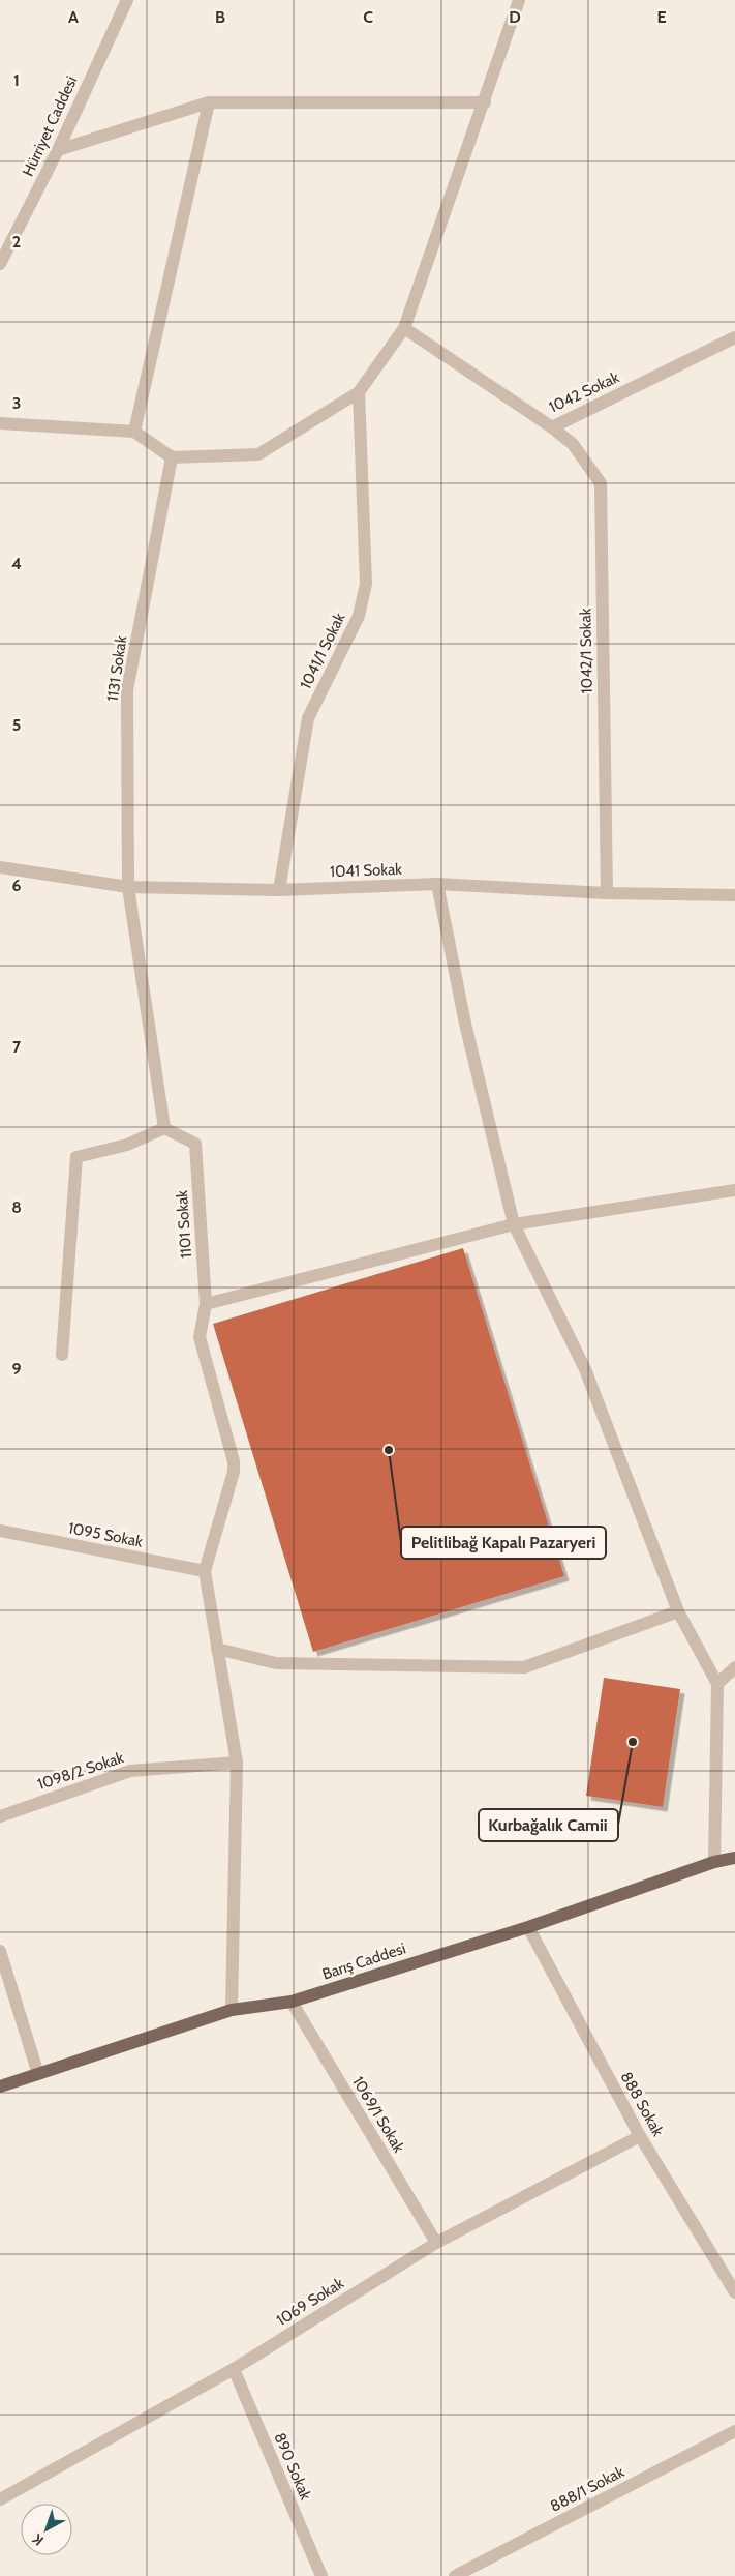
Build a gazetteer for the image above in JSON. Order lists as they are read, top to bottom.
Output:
{
  "streets": {
    "main road": ["Barış Caddesi"],
    "street": [
      "Hürriyet Caddesi",
      "1042 Sokak",
      "1041/1 Sokak",
      "1042/1 Sokak",
      "1131 Sokak",
      "1041 Sokak",
      "1101 Sokak",
      "1095 Sokak",
      "1098/2 Sokak",
      "888 Sokak",
      "1069/1 Sokak",
      "1069 Sokak",
      "890 Sokak",
      "888/1 Sokak"
    ]
  },
  "crossings": [
    ["1042 Sokak", "1042/1 Sokak"],
    ["1041/1 Sokak", "1041 Sokak"],
    ["1042/1 Sokak", "1041 Sokak"],
    ["1131 Sokak", "1041 Sokak"],
    ["1101 Sokak", "1095 Sokak"],
    ["Barış Caddesi", "888 Sokak"],
    ["Barış Caddesi", "1069/1 Sokak"],
    ["888 Sokak", "1069 Sokak"],
    ["1069/1 Sokak", "1069 Sokak"],
    ["1069 Sokak", "890 Sokak"]
  ],
  "places": ["Pelitlibağ Kapalı Pazaryeri", "Kurbağalık Camii"],
  "north": "bottom left",
  "grid": {
    "columns": [
      "A",
      "B",
      "C",
      "D",
      "E"
    ],
    "rows": [
      "1",
      "2",
      "3",
      "4",
      "5",
      "6",
      "7",
      "8",
      "9"
    ]
  }
}
